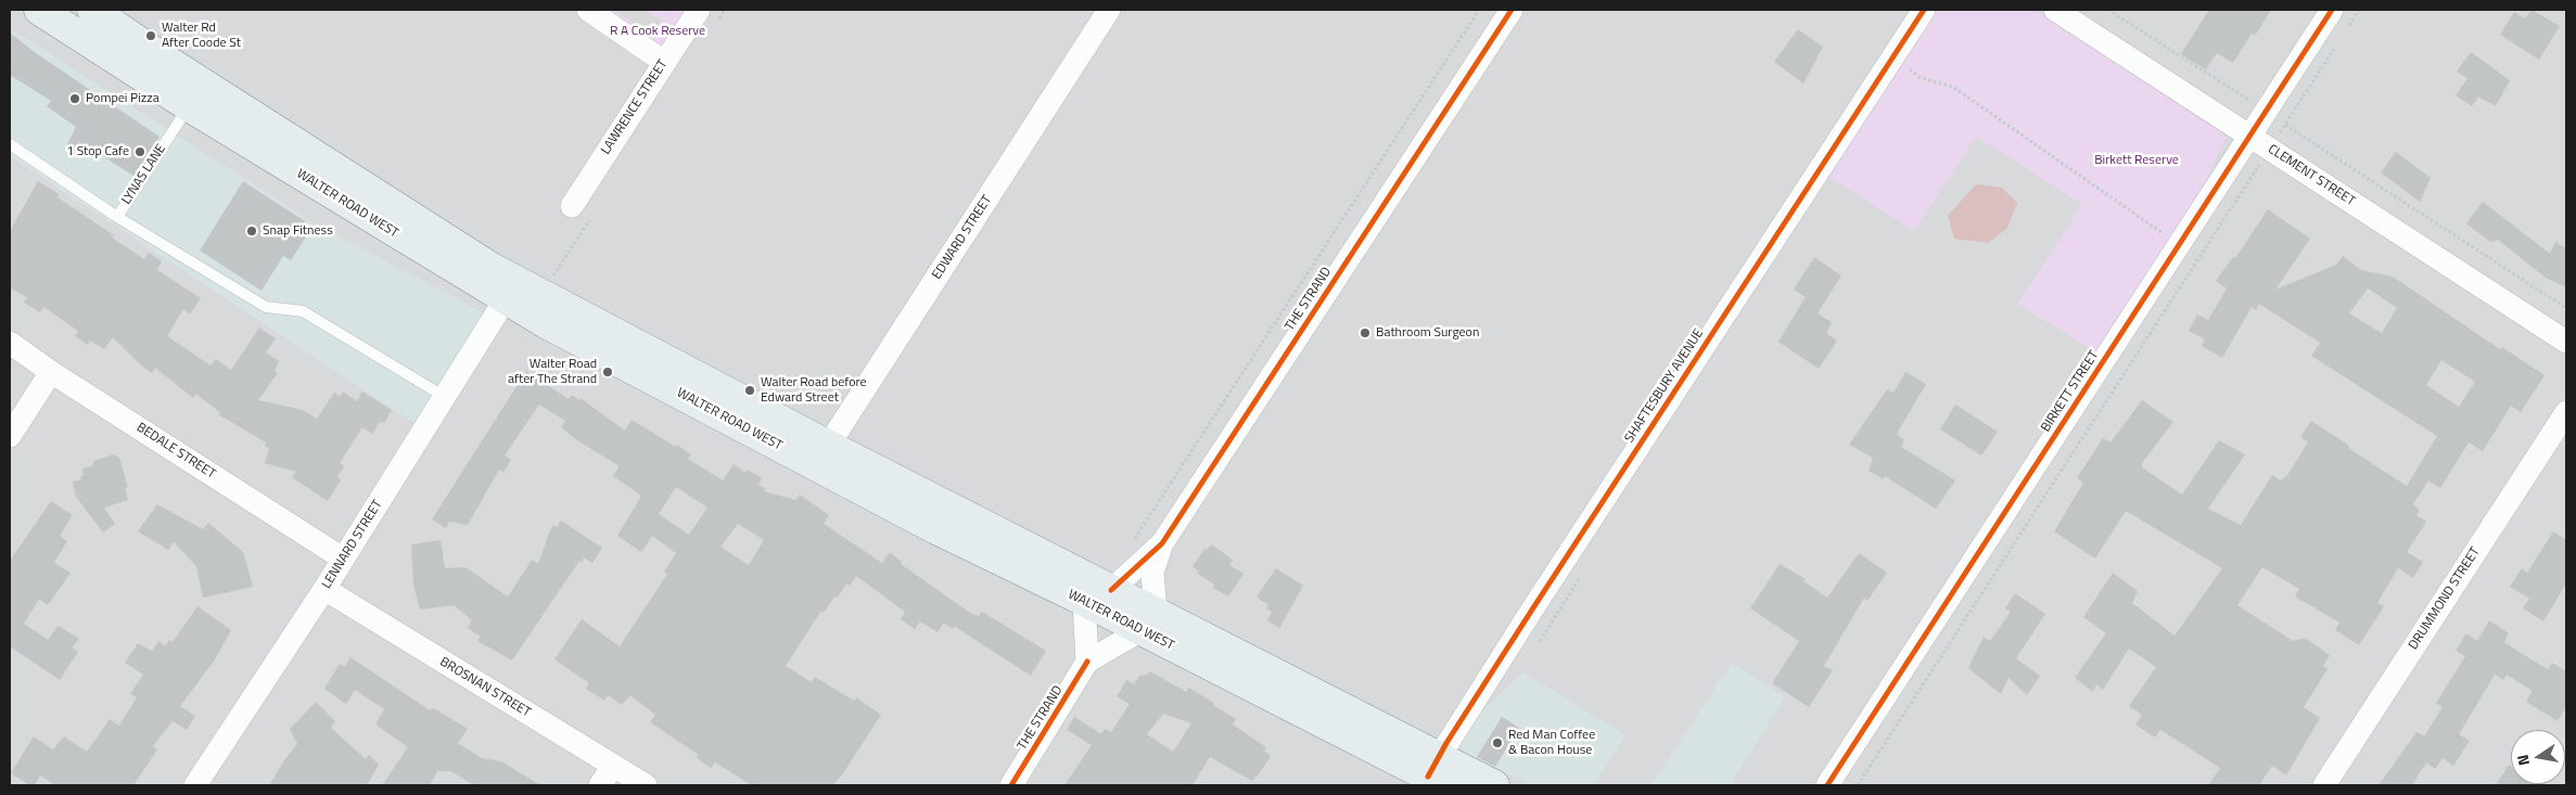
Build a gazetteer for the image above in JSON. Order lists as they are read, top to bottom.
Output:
{
  "streets": {
    "main road": ["WALTER ROAD WEST"],
    "street": [
      "LAWRENCE STREET",
      "CLEMENT STREET",
      "EDWARD STREET",
      "THE STRAND",
      "SHAFTESBURY AVENUE",
      "BIRKETT STREET",
      "BEDALE STREET",
      "LENNARD STREET",
      "DRUMMOND STREET",
      "BROSNAN STREET"
    ],
    "lane": ["LYNAS LANE"]
  },
  "crossings": [
    ["LYNAS LANE", "WALTER ROAD WEST"],
    ["CLEMENT STREET", "BIRKETT STREET"],
    ["WALTER ROAD WEST", "EDWARD STREET"],
    ["WALTER ROAD WEST", "THE STRAND"],
    ["WALTER ROAD WEST", "SHAFTESBURY AVENUE"],
    ["WALTER ROAD WEST", "LENNARD STREET"],
    ["BEDALE STREET", "LENNARD STREET"],
    ["LENNARD STREET", "BROSNAN STREET"]
  ],
  "parks": ["R A Cook Reserve", "Birkett Reserve"],
  "places": [
    "Walter Rd After Coode St",
    "Pompei Pizza",
    "1 Stop Cafe",
    "Snap Fitness",
    "Bathroom Surgeon",
    "Walter Road after The Strand",
    "Walter Road before Edward Street",
    "Red Man Coffee & Bacon House"
  ],
  "north": "left"
}
